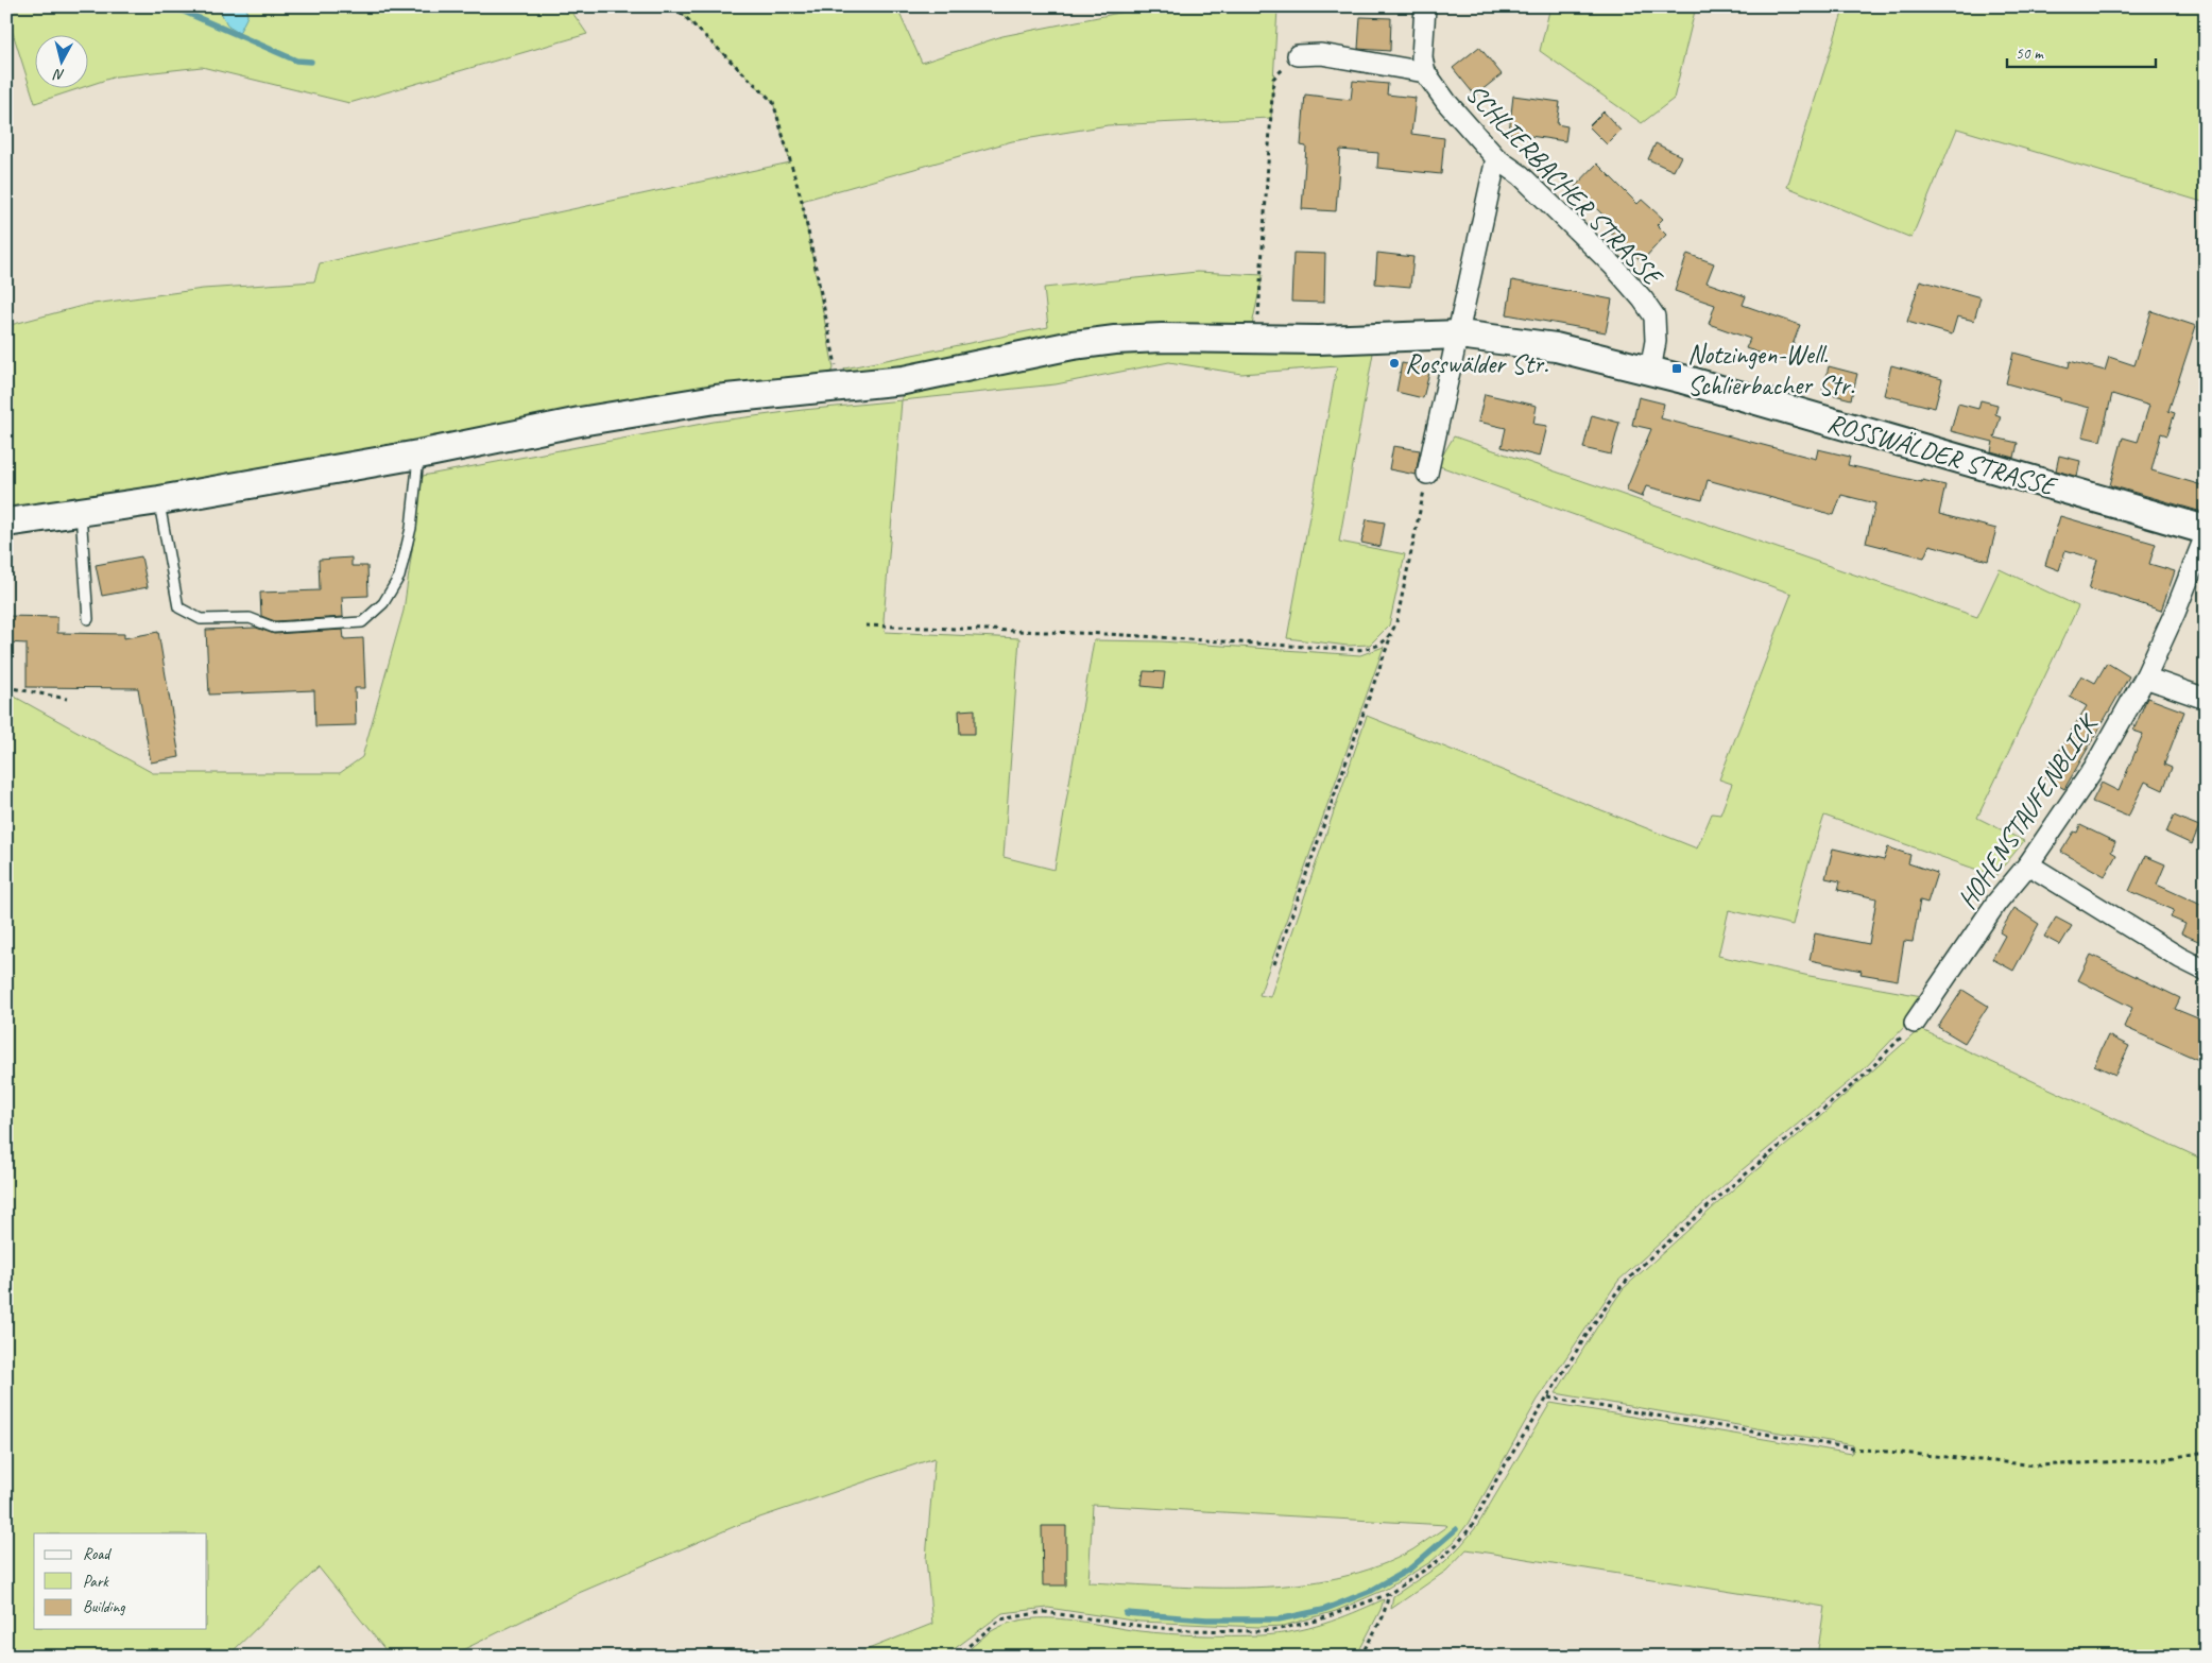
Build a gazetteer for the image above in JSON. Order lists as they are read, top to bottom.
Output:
{
  "streets": {
    "street": ["SCHLIERBACHER STRASSE", "ROSSWÄLDER STRASSE", "HOHENSTAUFENBLICK"]
  },
  "crossings": [
    ["SCHLIERBACHER STRASSE", "ROSSWÄLDER STRASSE"]
  ],
  "places": {
    "other": ["Rosswälder Str."],
    "transit": ["Notzingen-Well. Schlierbacher Str."]
  },
  "legend": ["Road", "Park", "Building"],
  "scale_bar": "50 m",
  "north": "bottom"
}
